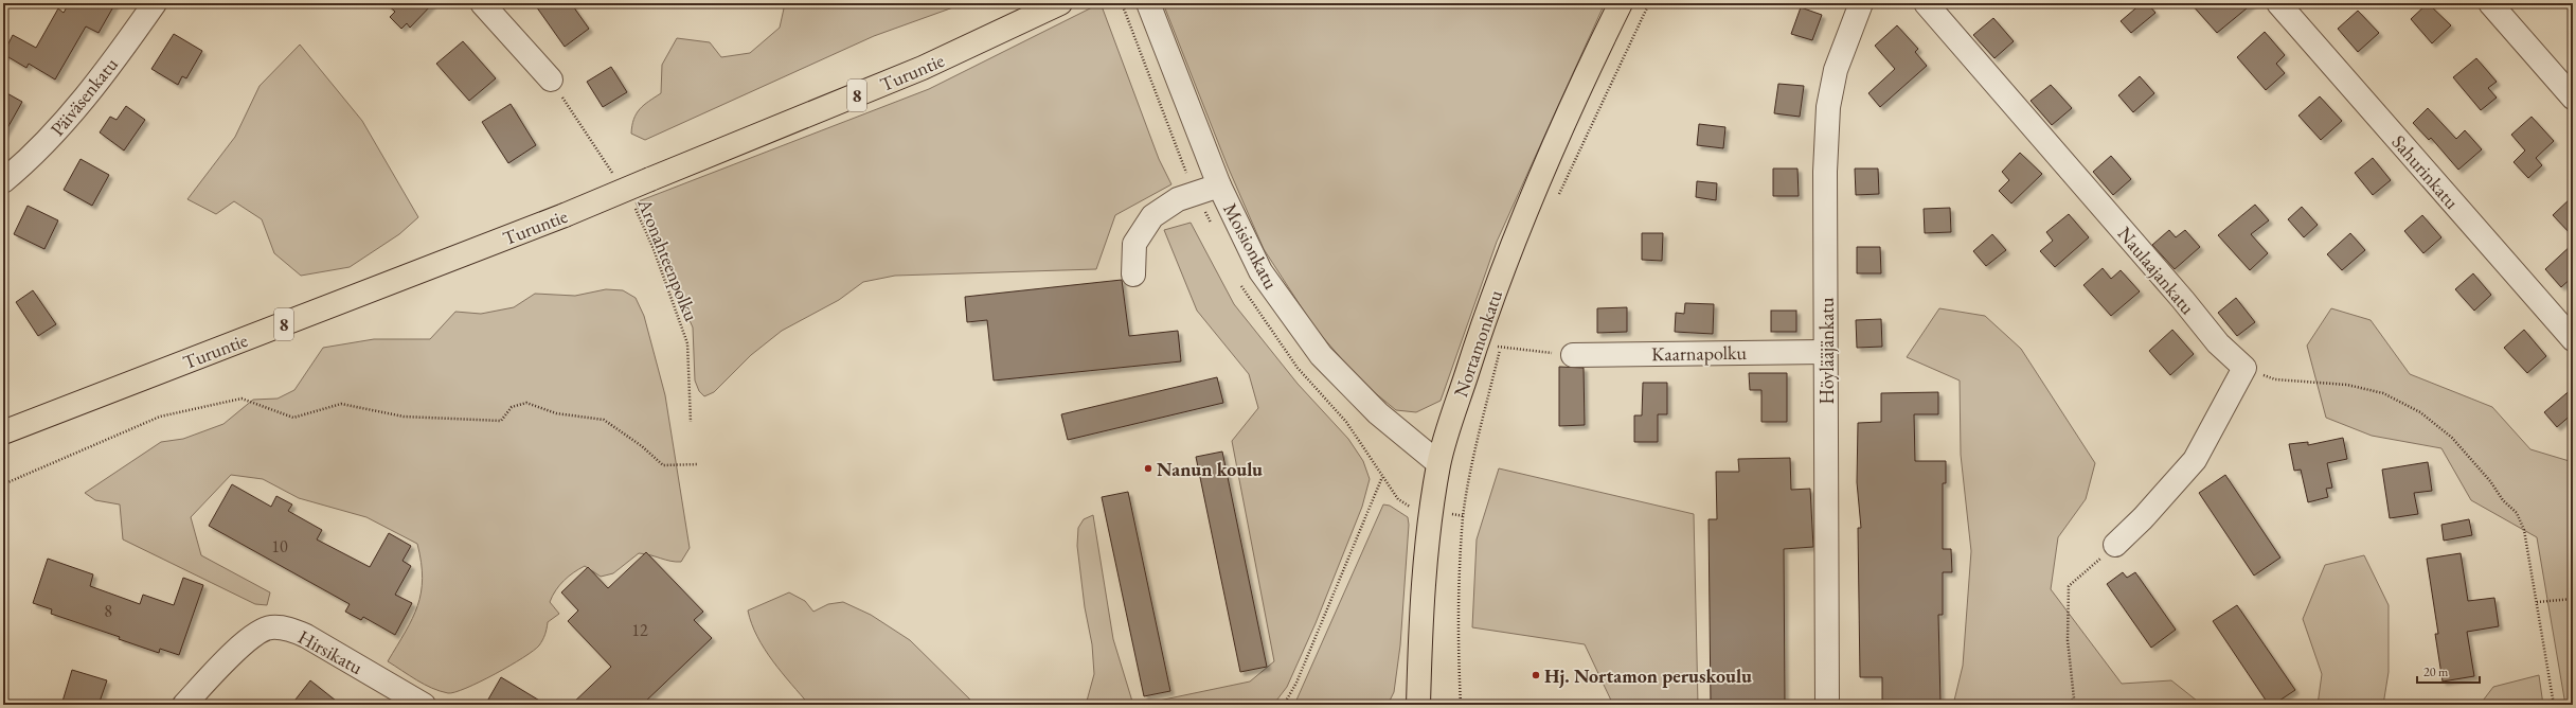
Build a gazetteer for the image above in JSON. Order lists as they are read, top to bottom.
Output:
{
  "streets": {
    "main road": ["Turuntie", "8", "Nortamonkatu"],
    "street": [
      "Päiväsenkatu",
      "Sahurinkatu",
      "Moisionkatu",
      "Naulaajankatu",
      "Höylääjänkatu",
      "Kaarnapolku",
      "Hirsikatu"
    ],
    "path": ["Aronahteenpolku"]
  },
  "crossings": [
    ["Moisionkatu", "Nortamonkatu"],
    ["Höylääjänkatu", "Kaarnapolku"]
  ],
  "places": ["Nanun koulu", "Hj. Nortamon peruskoulu"],
  "house_numbers": ["10", "8", "12"],
  "scale_bar": "20 m"
}
